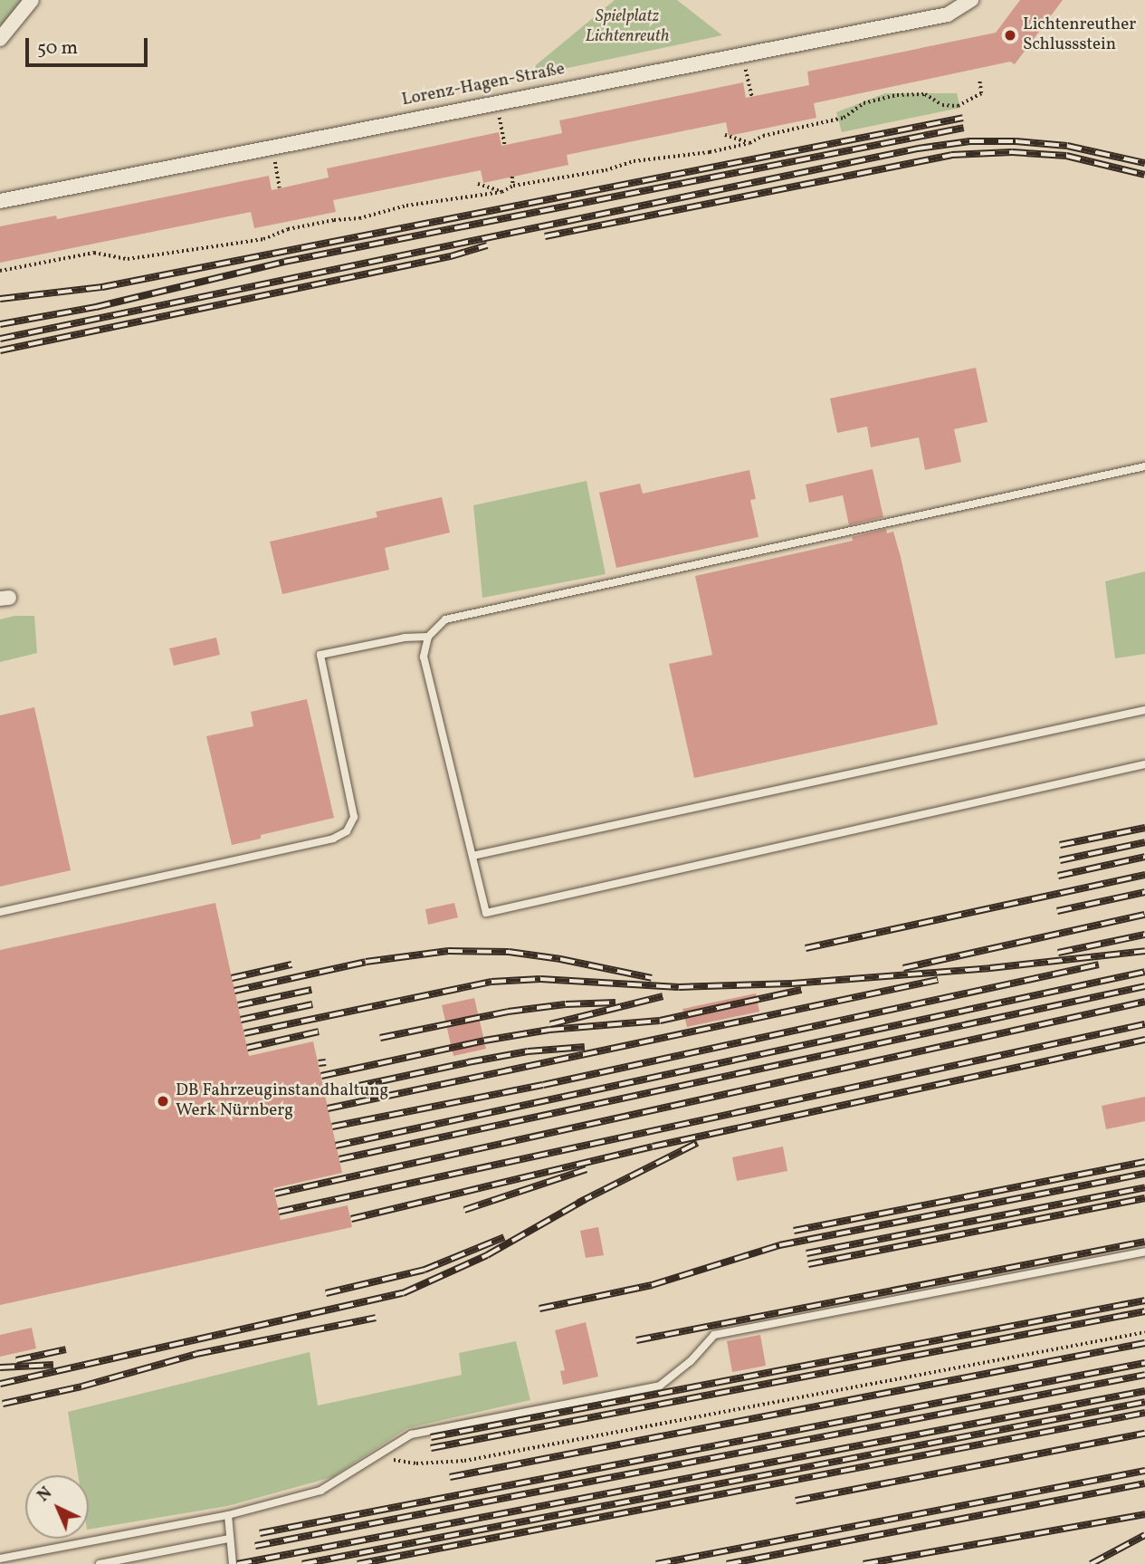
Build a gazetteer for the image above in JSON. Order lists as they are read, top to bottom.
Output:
{
  "streets": {
    "street": ["Lorenz-Hagen-Straße"]
  },
  "parks": ["Spielplatz Lichtenreuth"],
  "places": ["Lichtenreuther Schlussstein", "DB Fahrzeuginstandhaltung Werk Nürnberg"],
  "scale_bar": "50 m",
  "north": "top left"
}
